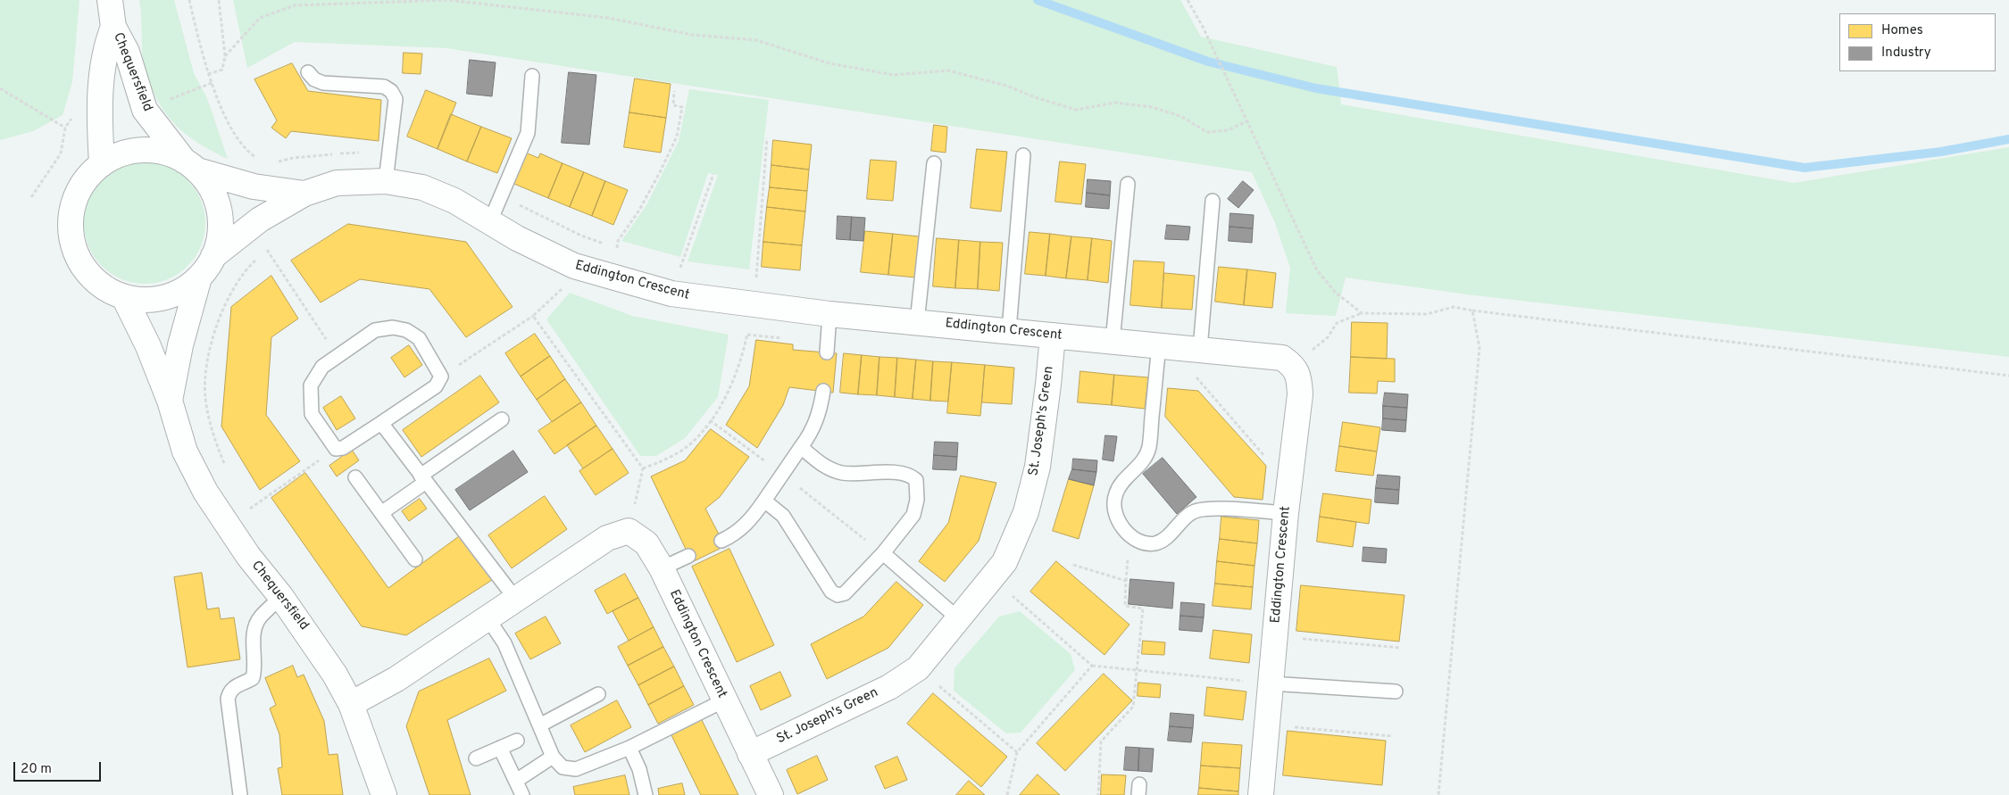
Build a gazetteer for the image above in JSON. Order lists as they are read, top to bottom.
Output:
{
  "streets": {
    "street": ["Chequersfield", "Eddington Crescent", "St. Joseph's Green"]
  },
  "crossings": [
    ["Chequersfield", "Eddington Crescent"],
    ["Eddington Crescent", "St. Joseph's Green"]
  ],
  "legend": ["Homes", "Industry"],
  "scale_bar": "20 m"
}
